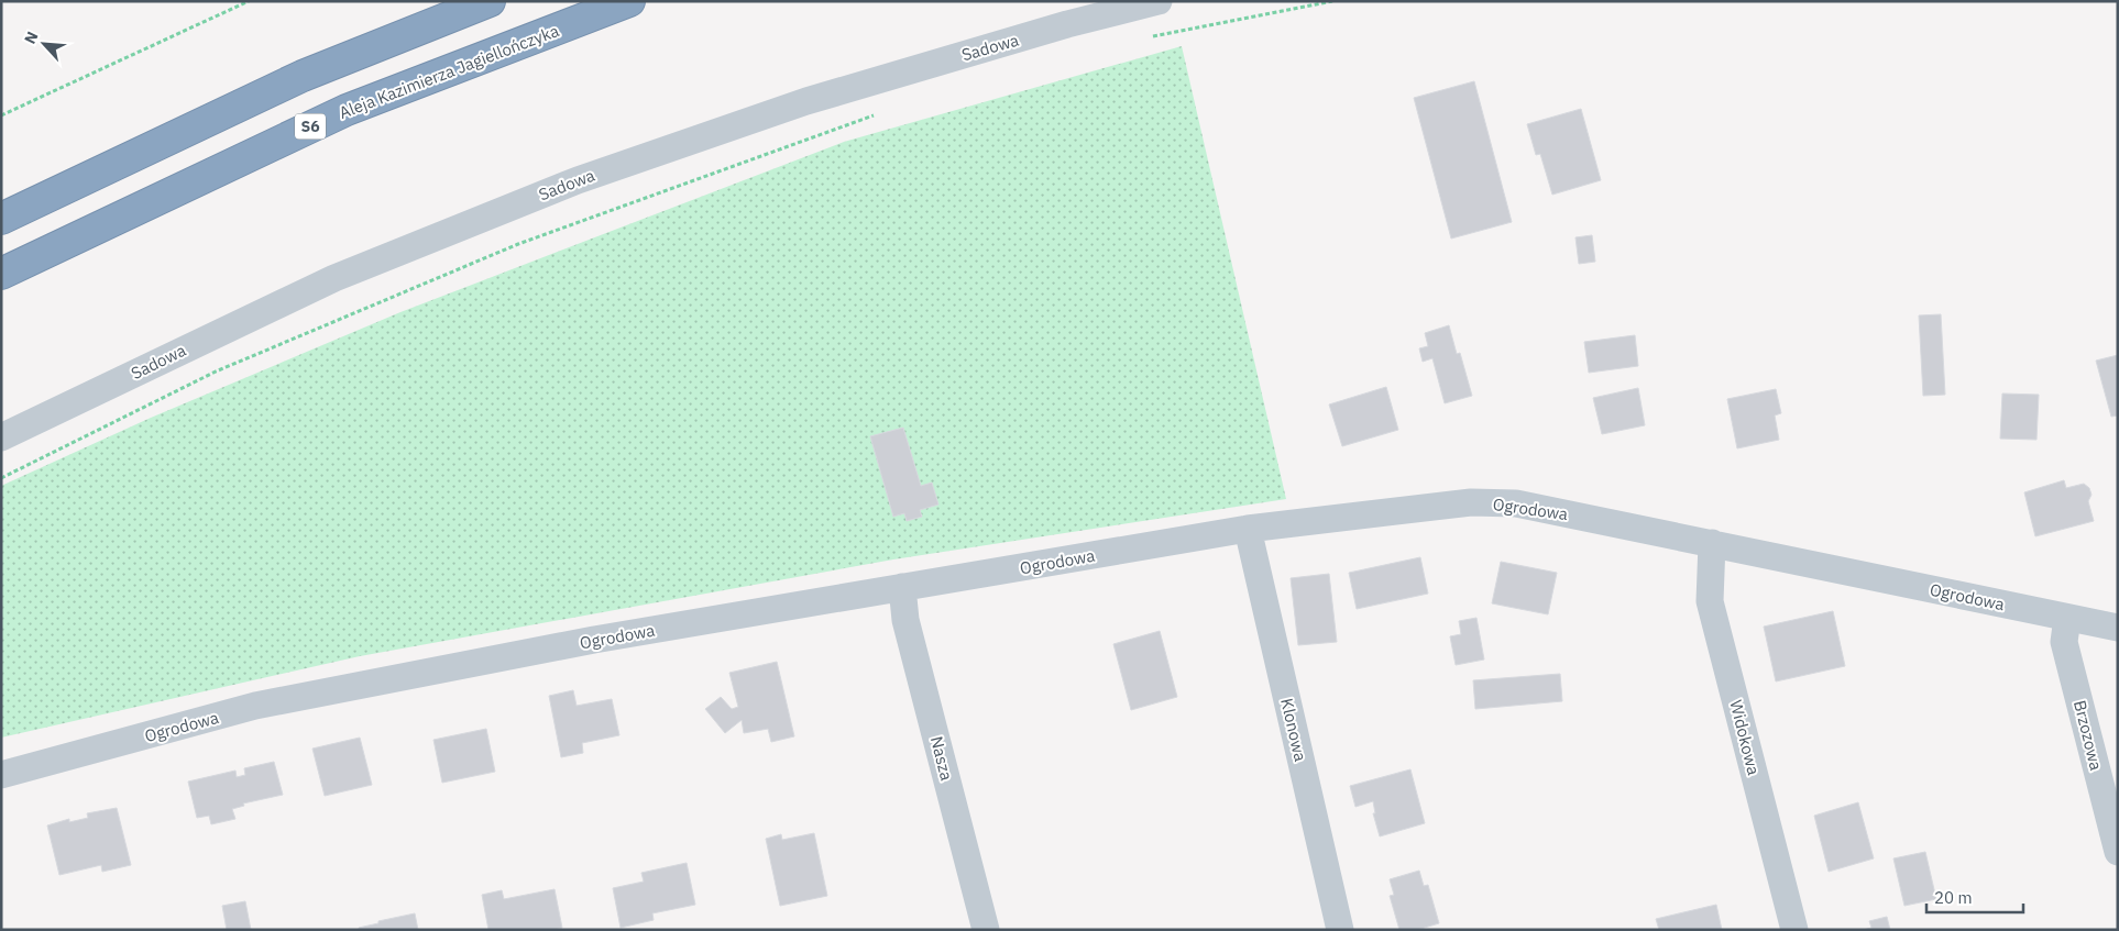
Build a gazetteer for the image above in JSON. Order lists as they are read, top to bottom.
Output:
{
  "streets": {
    "highway": ["Aleja Kazimierza Jagiellończyka", "S6"],
    "street": [
      "Sadowa",
      "Ogrodowa",
      "Klonowa",
      "Brzozowa",
      "Widokowa",
      "Nasza"
    ]
  },
  "crossings": [
    ["Ogrodowa", "Klonowa"],
    ["Ogrodowa", "Brzozowa"],
    ["Ogrodowa", "Widokowa"],
    ["Ogrodowa", "Nasza"]
  ],
  "scale_bar": "20 m",
  "north": "top left"
}
